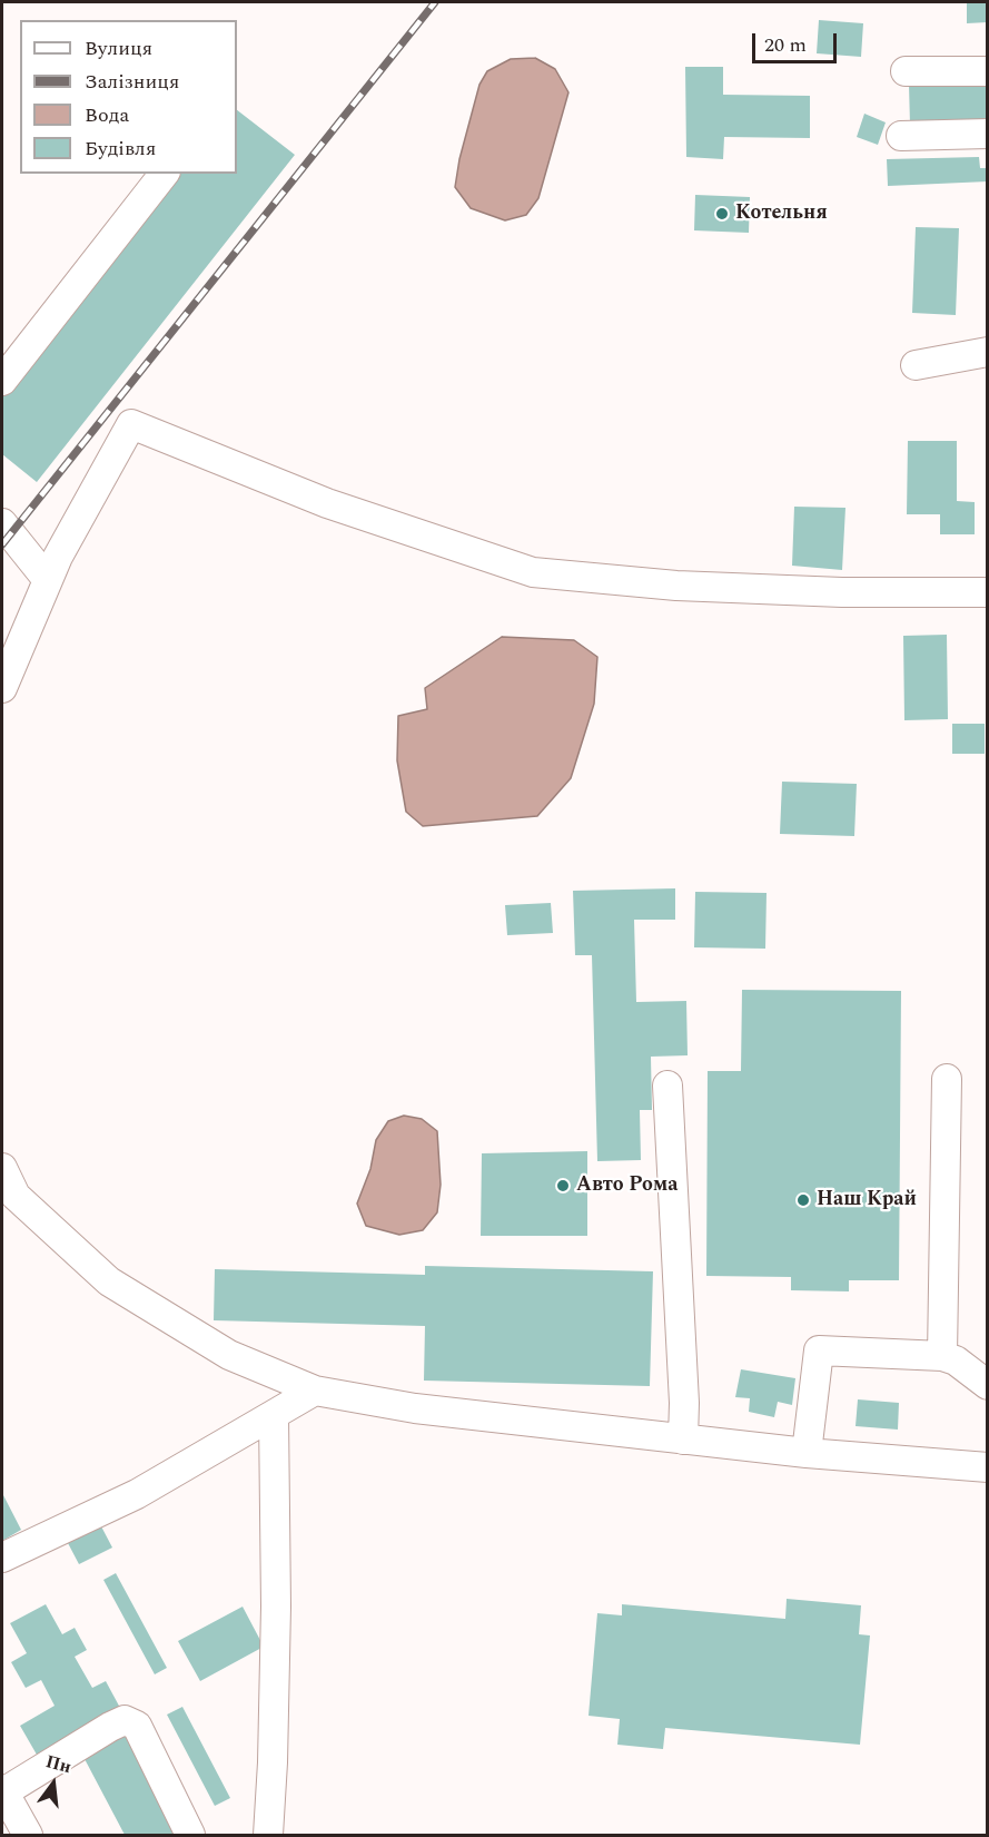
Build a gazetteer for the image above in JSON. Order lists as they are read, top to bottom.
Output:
{
  "places": ["Котельня", "Авто Рома", "Наш Край"],
  "legend": [
    "Вулиця",
    "Залізниця",
    "Вода",
    "Будівля"
  ],
  "scale_bar": "20 m",
  "north": "top"
}
